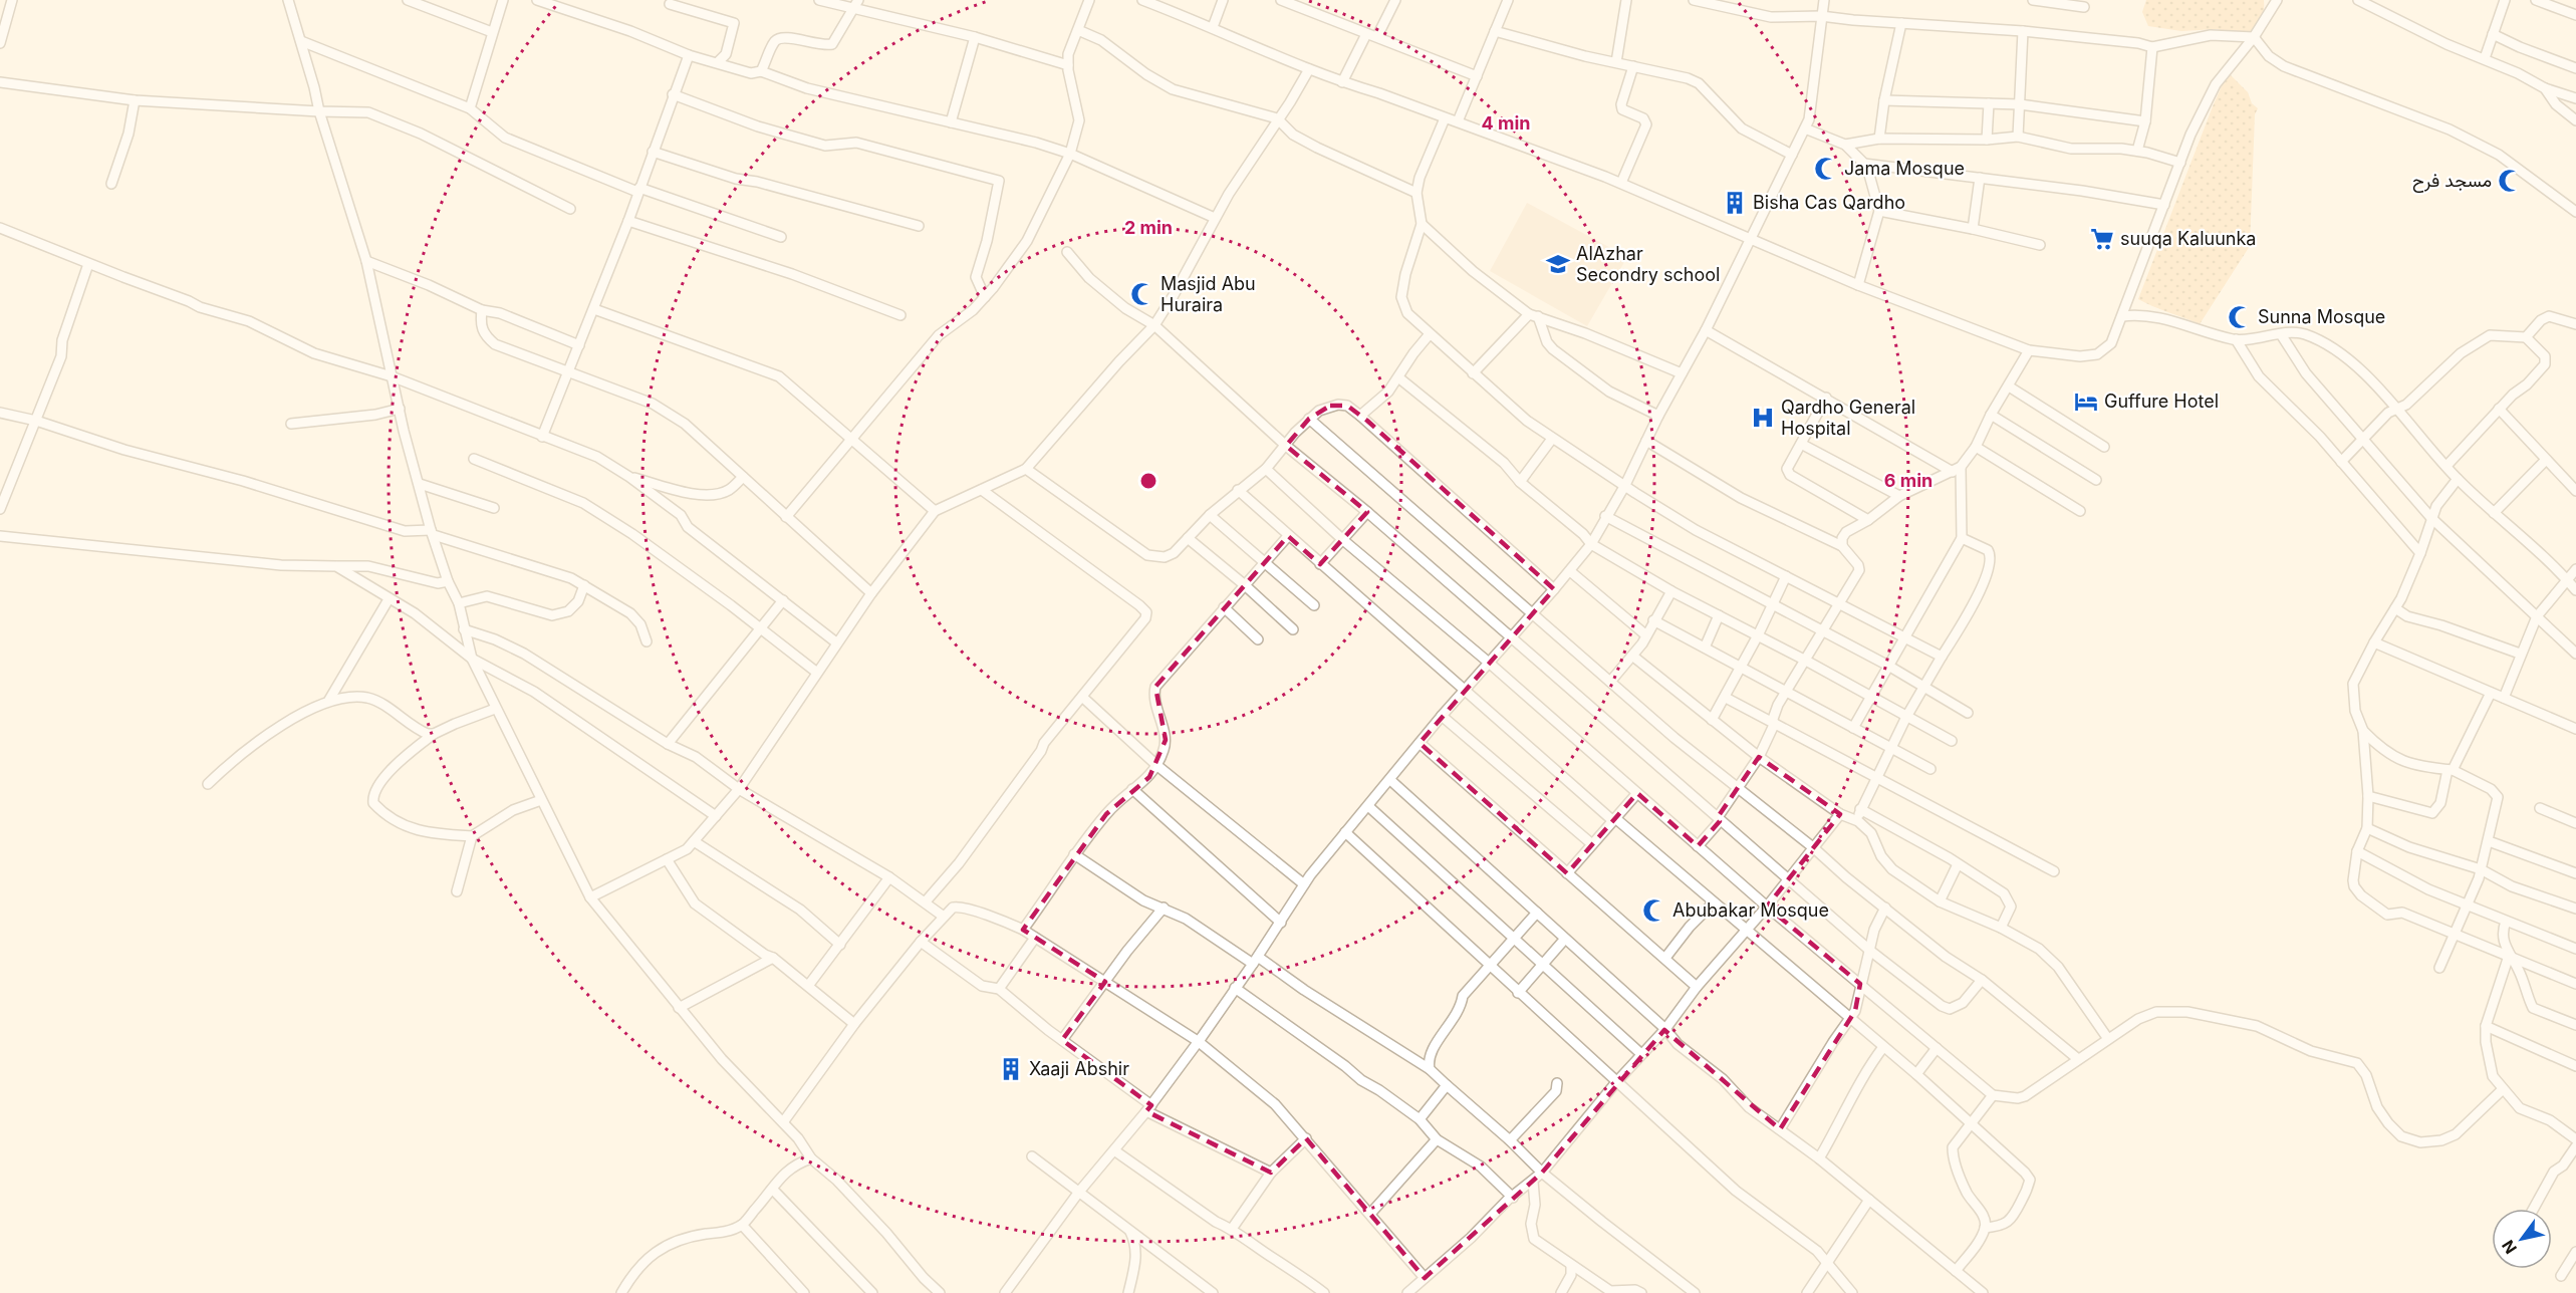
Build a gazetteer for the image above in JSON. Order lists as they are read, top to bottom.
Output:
{
  "places": {
    "mosque": [
      "Jama Mosque",
      "مسجد فرح",
      "Masjid Abu Huraira",
      "Sunna Mosque",
      "Abubakar Mosque"
    ],
    "building": ["Bisha Cas Qardho", "Xaaji Abshir"],
    "supermarket": ["suuqa Kaluunka"],
    "school or university": ["AlAzhar Secondry school"],
    "hotel": ["Guffure Hotel"],
    "hospital": ["Qardho General Hospital"]
  },
  "north": "bottom left",
  "rings": ["4 min", "2 min", "6 min"]
}
